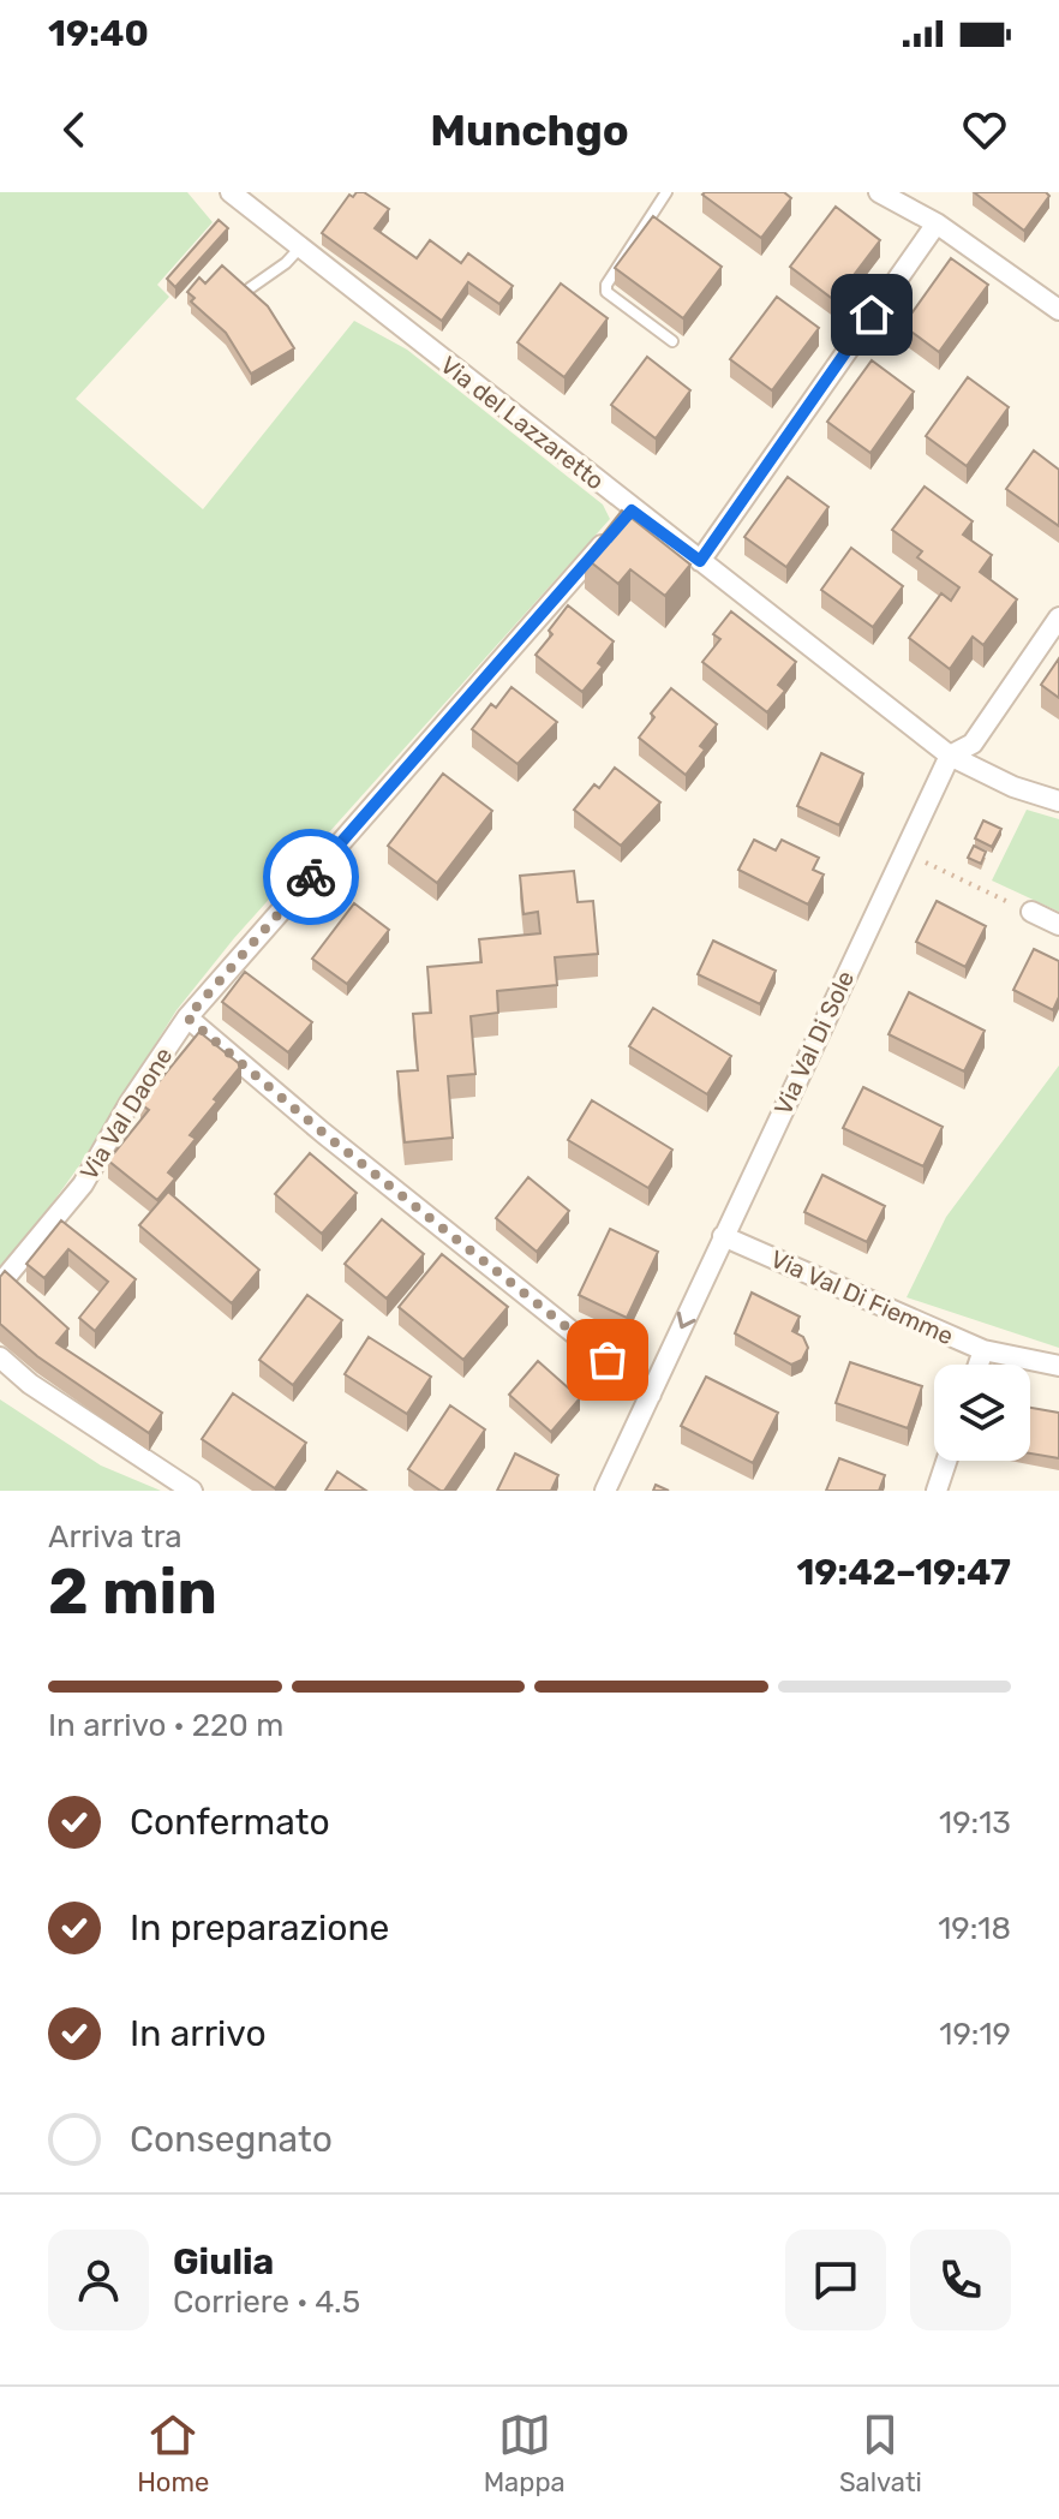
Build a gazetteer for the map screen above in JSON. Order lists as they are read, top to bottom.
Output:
{
  "streets": {
    "street": [
      "Via del Lazzaretto",
      "Via Val Di Sole",
      "Via Val Daone",
      "Via Val Di Fiemme"
    ]
  },
  "crossings": [
    ["Via del Lazzaretto", "Via Val Di Sole"],
    ["Via del Lazzaretto", "Via Val Daone"],
    ["Via Val Di Sole", "Via Val Di Fiemme"]
  ],
  "page": {
    "status": "19:40",
    "header": "Munchgo",
    "heading": ["2 min", "Arriva tra", "19:42–19:47"],
    "panel": ["Giulia", "Corriere · 4.5"],
    "bar": "In arrivo · 220 m",
    "list": [
      ["Confermato", "19:13"],
      ["In preparazione", "19:18"],
      ["In arrivo", "19:19"],
      "Consegnato"
    ],
    "tabs": ["Home", "Mappa", "Salvati"]
  }
}
